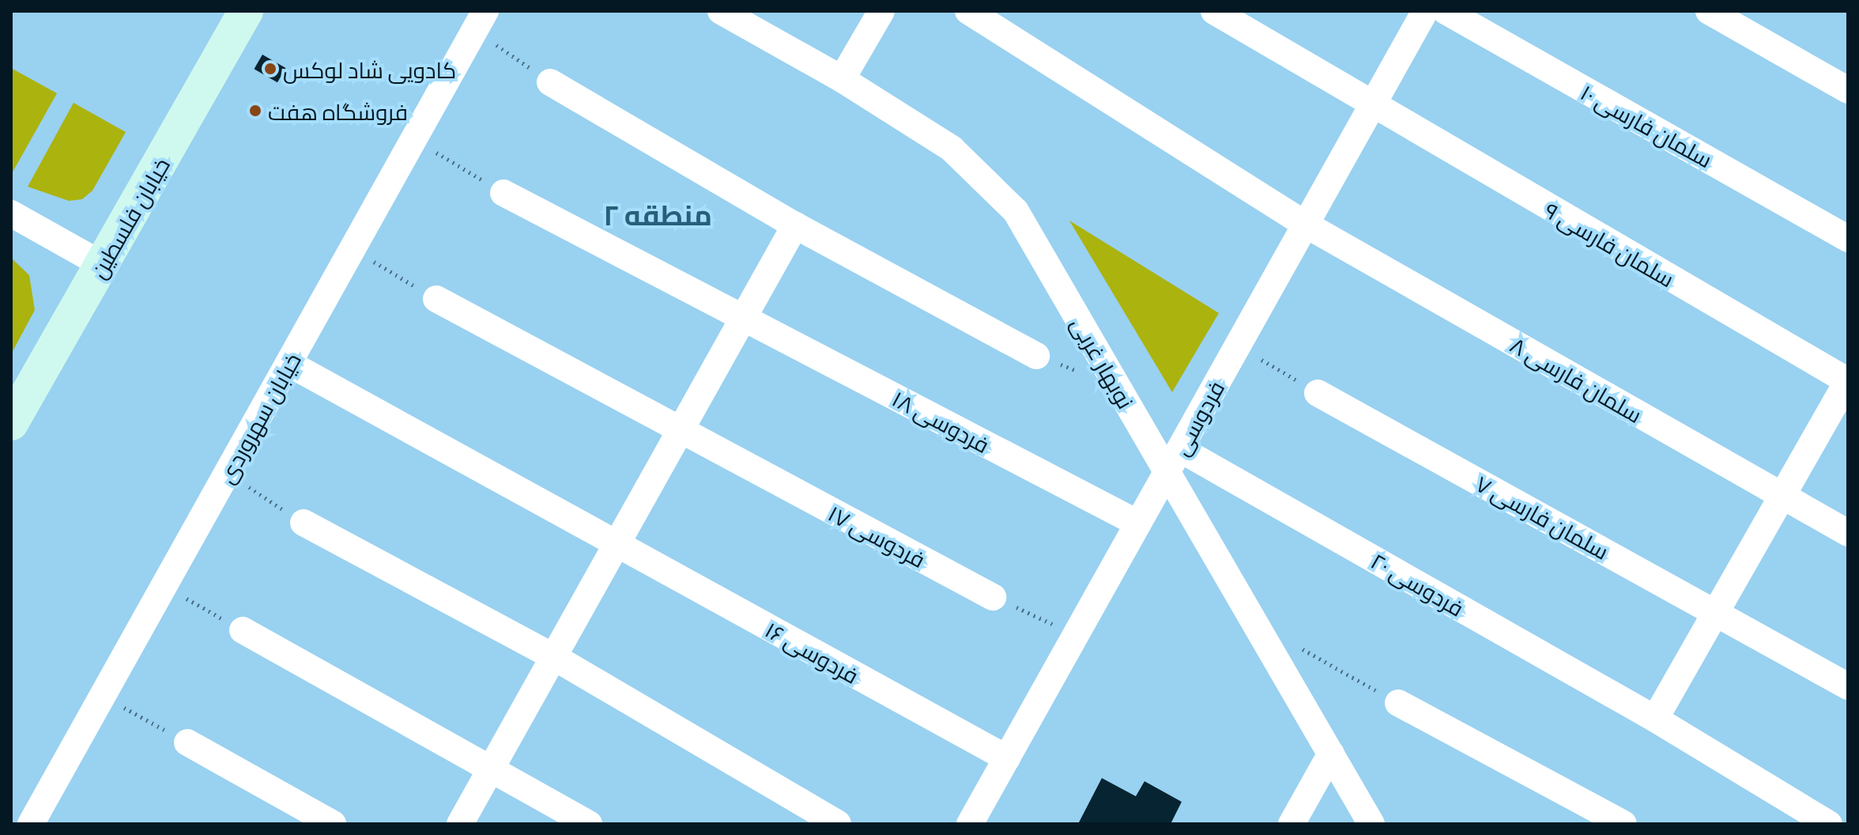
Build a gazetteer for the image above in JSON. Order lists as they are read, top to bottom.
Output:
{
  "streets": {
    "main road": ["خیابان فلسطین"],
    "street": [
      "سلمان فارسی ۱۰",
      "سلمان فارسی ۹",
      "نوبهار غربی",
      "سلمان فارسی ۸",
      "خیابان سهروردی",
      "فردوسی",
      "فردوسی ۱۸",
      "سلمان فارسی ۷",
      "فردوسی ۱۷",
      "فردوسی ۲۰",
      "فردوسی ۱۶"
    ]
  },
  "crossings": [
    ["سلمان فارسی ۹", "فردوسی"],
    ["نوبهار غربی", "فردوسی"],
    ["نوبهار غربی", "فردوسی ۲۰"],
    ["سلمان فارسی ۸", "فردوسی"],
    ["خیابان سهروردی", "فردوسی ۱۶"],
    ["فردوسی", "فردوسی ۱۸"],
    ["فردوسی", "فردوسی ۲۰"],
    ["فردوسی", "فردوسی ۱۶"]
  ],
  "districts": ["منطقه ۲"],
  "places": ["کادویی شاد لوکس", "فروشگاه هفت"]
}
